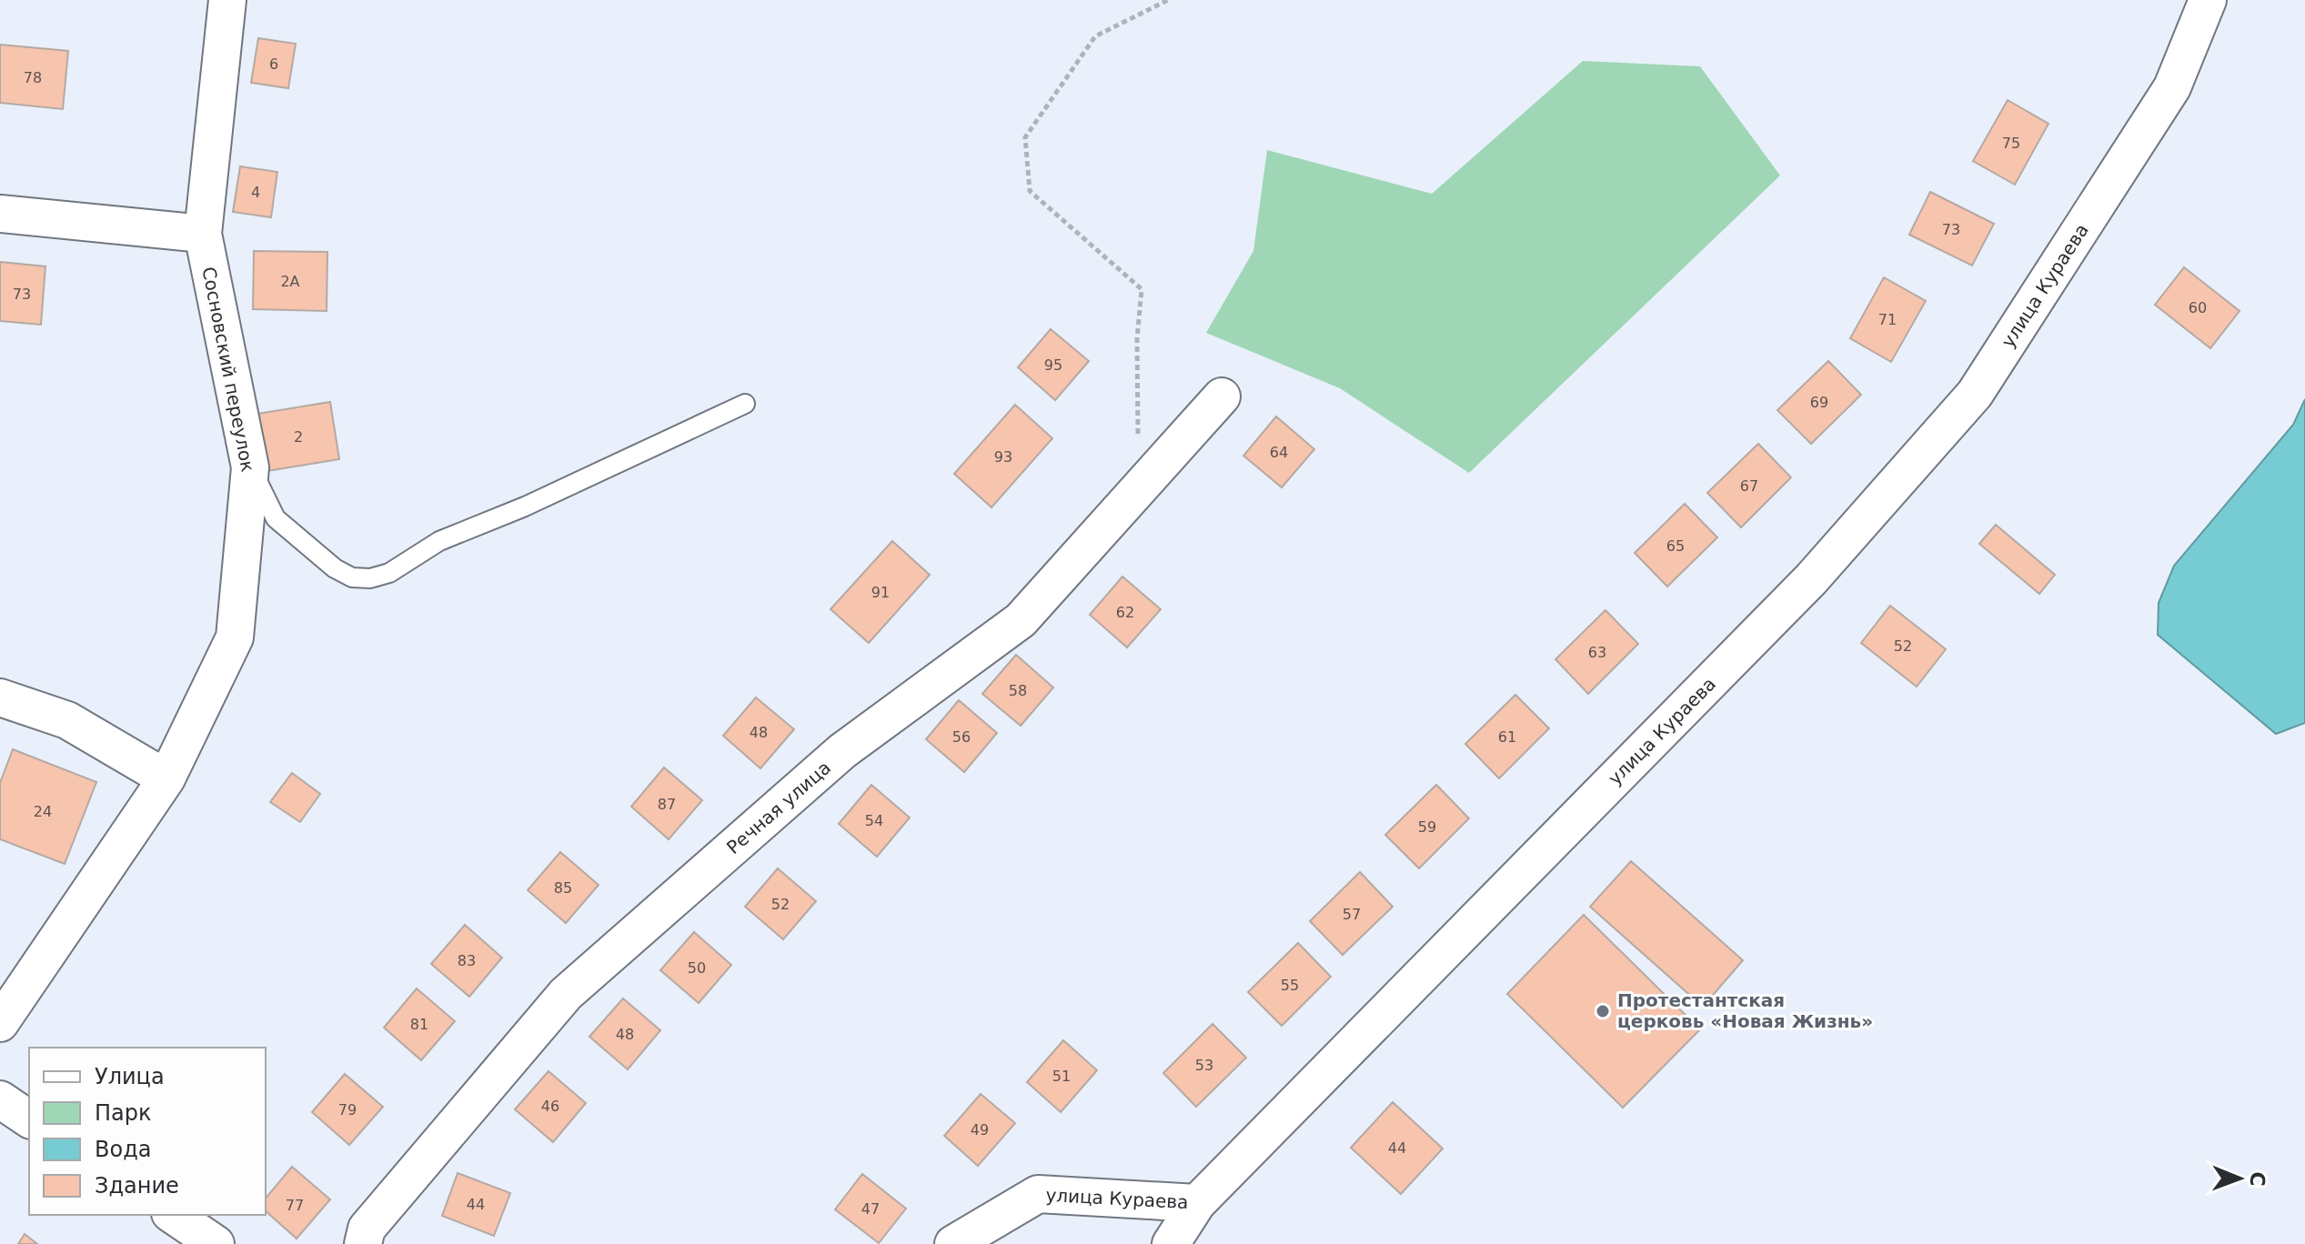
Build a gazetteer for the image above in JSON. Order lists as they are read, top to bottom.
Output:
{
  "streets": {
    "street": ["улица Кураева", "Сосновский переулок", "Речная улица"]
  },
  "places": ["Протестантская церковь «Новая Жизнь»"],
  "house_numbers": [
    "6",
    "78",
    "75",
    "4",
    "73",
    "2А",
    "73",
    "60",
    "71",
    "95",
    "69",
    "2",
    "64",
    "93",
    "67",
    "65",
    "91",
    "62",
    "52",
    "63",
    "58",
    "48",
    "56",
    "61",
    "87",
    "24",
    "54",
    "59",
    "85",
    "52",
    "57",
    "83",
    "50",
    "55",
    "81",
    "48",
    "53",
    "51",
    "46",
    "79",
    "49",
    "44",
    "44",
    "77",
    "47"
  ],
  "legend": [
    "Улица",
    "Парк",
    "Вода",
    "Здание"
  ],
  "north": "right"
}
